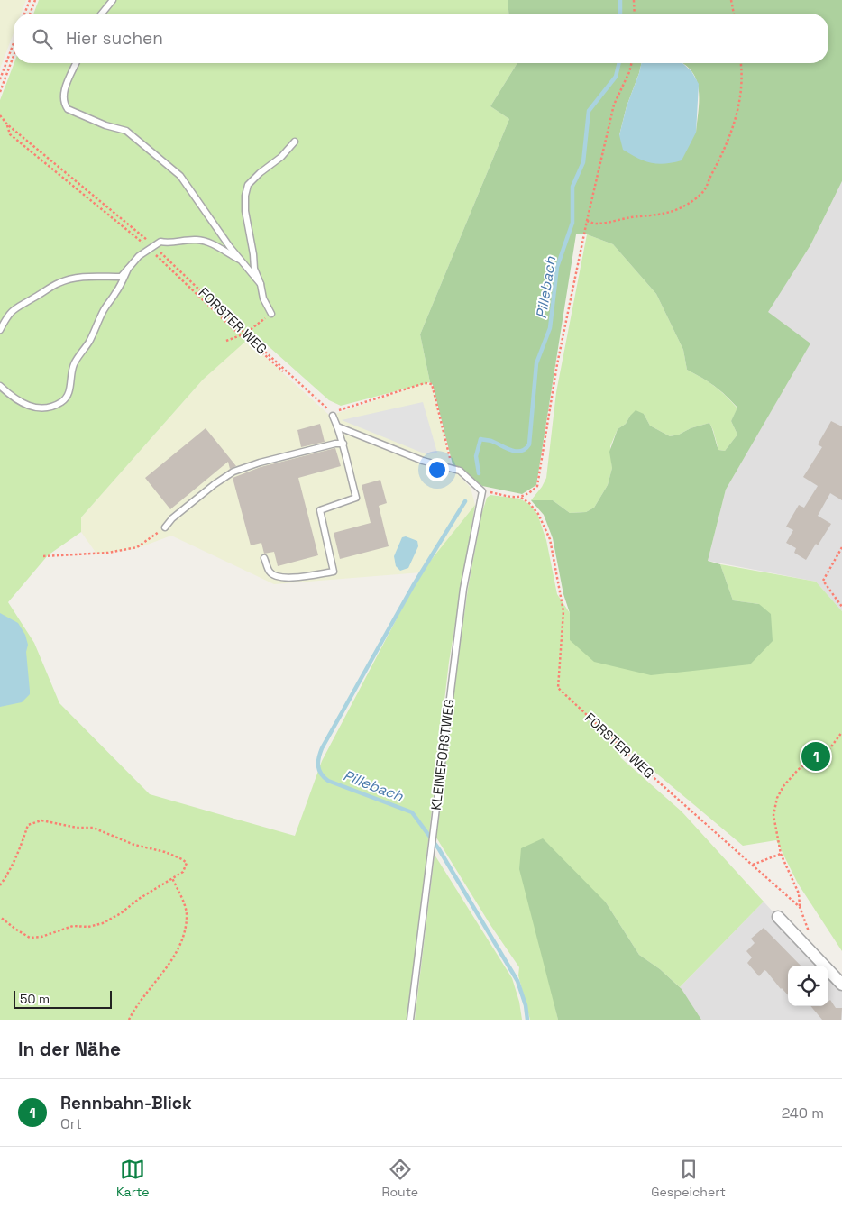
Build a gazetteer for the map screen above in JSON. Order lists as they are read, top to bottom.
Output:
{
  "streets": {
    "lane": ["KLEINEFORSTWEG"],
    "path": ["FORSTER WEG"]
  },
  "water": ["Pillebach"],
  "scale_bar": "50 m",
  "page": {
    "search": "Hier suchen",
    "pins": "1",
    "scale": "50 m",
    "heading": "In der Nähe",
    "list": [
      {
        "mark": "1",
        "name": "Rennbahn-Blick",
        "note": "Ort",
        "value": "240 m"
      }
    ],
    "nav": ["Karte", "Route", "Gespeichert"]
  }
}
